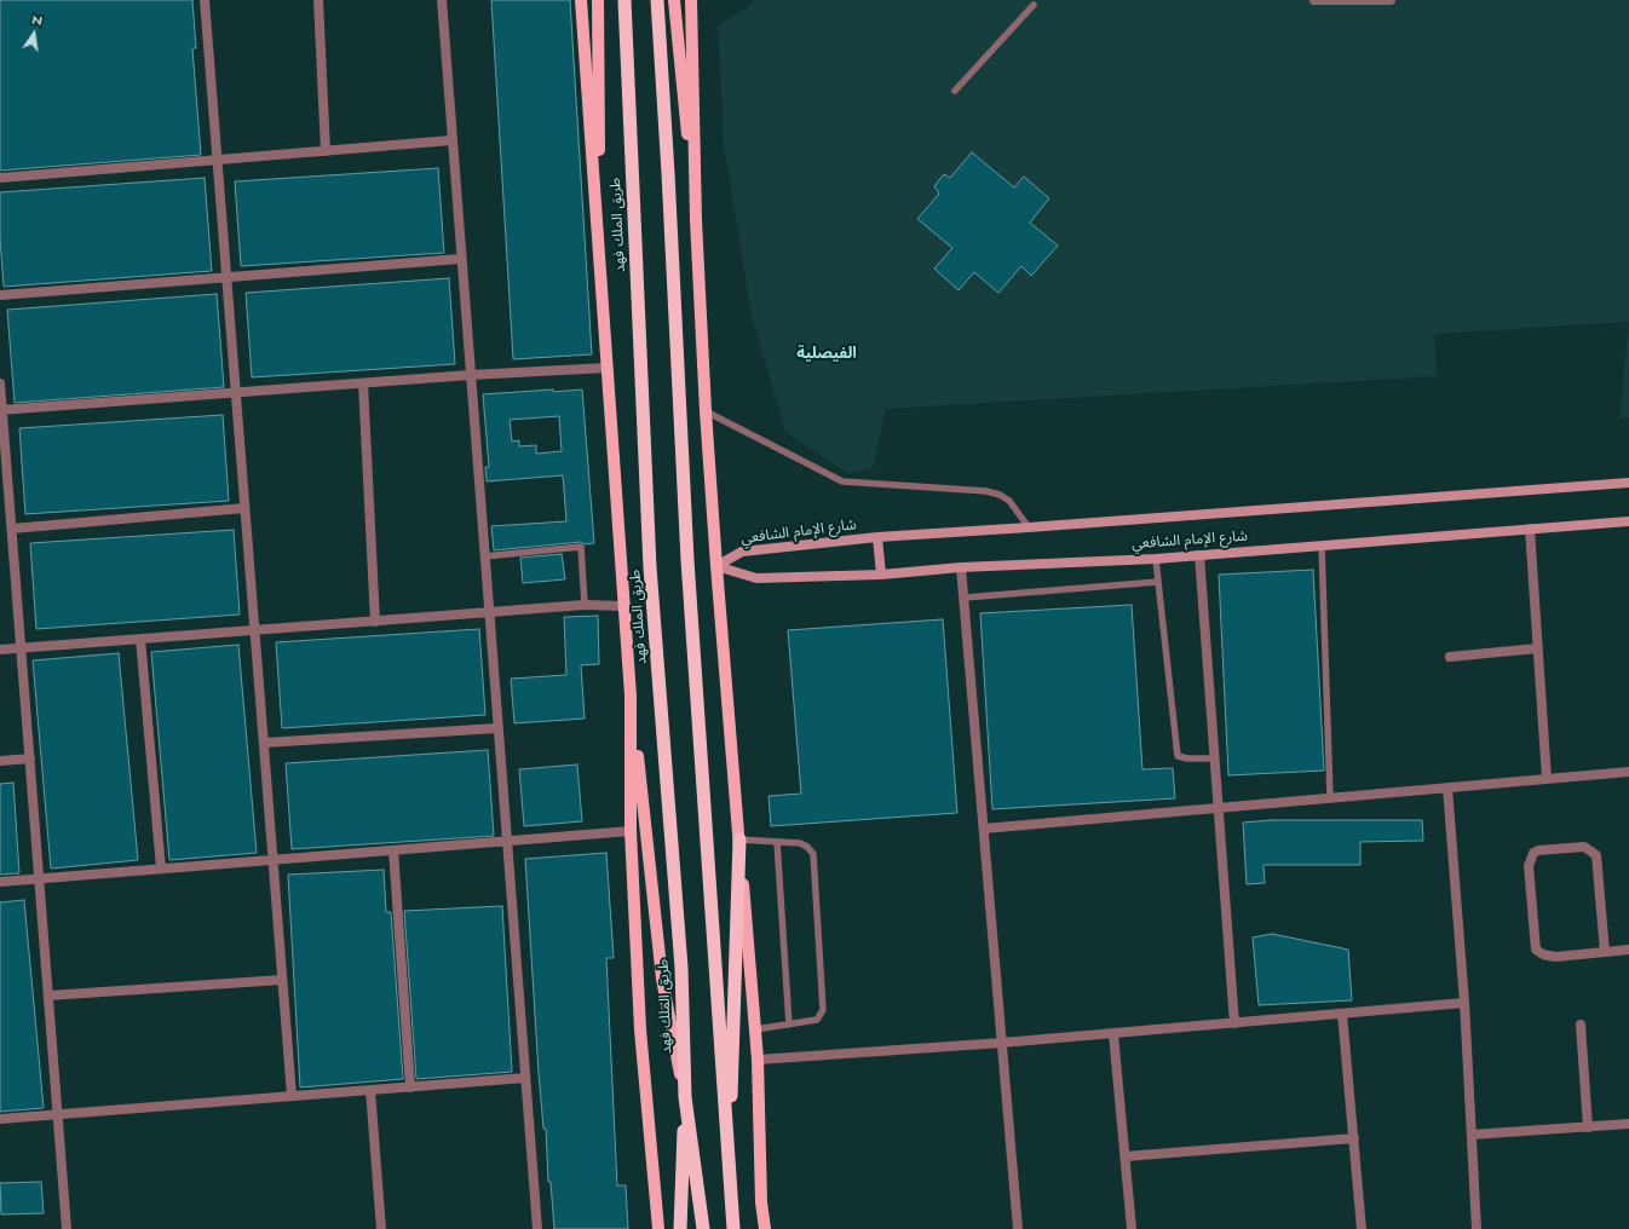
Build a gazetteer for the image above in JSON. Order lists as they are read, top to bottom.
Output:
{
  "streets": {
    "highway": ["طريق الملك فهد"],
    "main road": ["شارع الإمام الشافعي"]
  },
  "districts": ["الفيصلية"],
  "north": "top"
}
